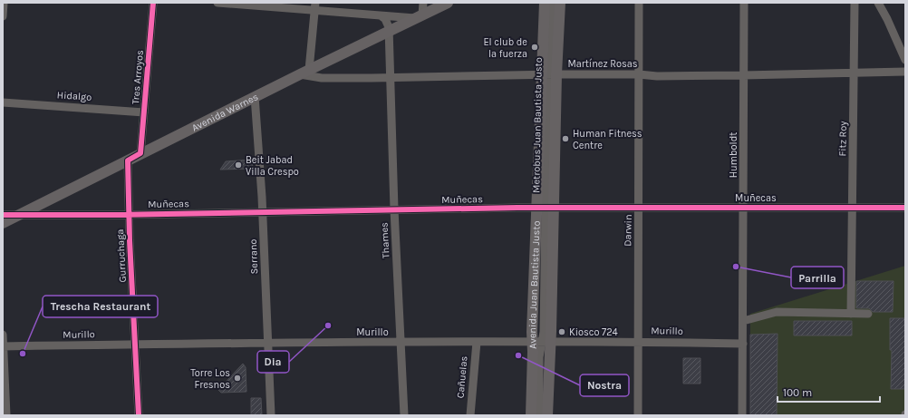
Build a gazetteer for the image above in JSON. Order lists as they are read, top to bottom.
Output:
{
  "streets": {
    "main road": ["Avenida Warnes", "Avenida Juan Bautista Justo"],
    "street": [
      "Martínez Rosas",
      "Tres Arroyos",
      "Hidalgo",
      "Metrobus Juan Bautista Justo",
      "Fitz Roy",
      "Humboldt",
      "Muñecas",
      "Darwin",
      "Thames",
      "Gurruchaga",
      "Serrano",
      "Murillo",
      "Cañuelas"
    ]
  },
  "crossings": [
    ["Martínez Rosas", "Avenida Warnes"],
    ["Martínez Rosas", "Metrobus Juan Bautista Justo"],
    ["Martínez Rosas", "Fitz Roy"],
    ["Martínez Rosas", "Humboldt"],
    ["Martínez Rosas", "Darwin"],
    ["Martínez Rosas", "Thames"],
    ["Martínez Rosas", "Avenida Juan Bautista Justo"],
    ["Tres Arroyos", "Hidalgo"],
    ["Tres Arroyos", "Avenida Warnes"],
    ["Avenida Warnes", "Muñecas"],
    ["Avenida Warnes", "Thames"],
    ["Avenida Warnes", "Gurruchaga"],
    ["Avenida Warnes", "Serrano"],
    ["Metrobus Juan Bautista Justo", "Avenida Juan Bautista Justo"],
    ["Fitz Roy", "Muñecas"],
    ["Humboldt", "Muñecas"],
    ["Humboldt", "Murillo"],
    ["Muñecas", "Darwin"],
    ["Muñecas", "Thames"],
    ["Muñecas", "Gurruchaga"],
    ["Muñecas", "Serrano"],
    ["Muñecas", "Avenida Juan Bautista Justo"],
    ["Darwin", "Murillo"],
    ["Thames", "Murillo"],
    ["Gurruchaga", "Murillo"],
    ["Serrano", "Murillo"],
    ["Avenida Juan Bautista Justo", "Murillo"],
    ["Murillo", "Cañuelas"]
  ],
  "places": [
    "El club de la fuerza",
    "Human Fitness Centre",
    "Beit Jabad Villa Crespo",
    "Parrilla",
    "Dia",
    "Kiosco 724",
    "Trescha Restaurant",
    "Nostra",
    "Torre Los Fresnos"
  ],
  "scale_bar": "100 m"
}
